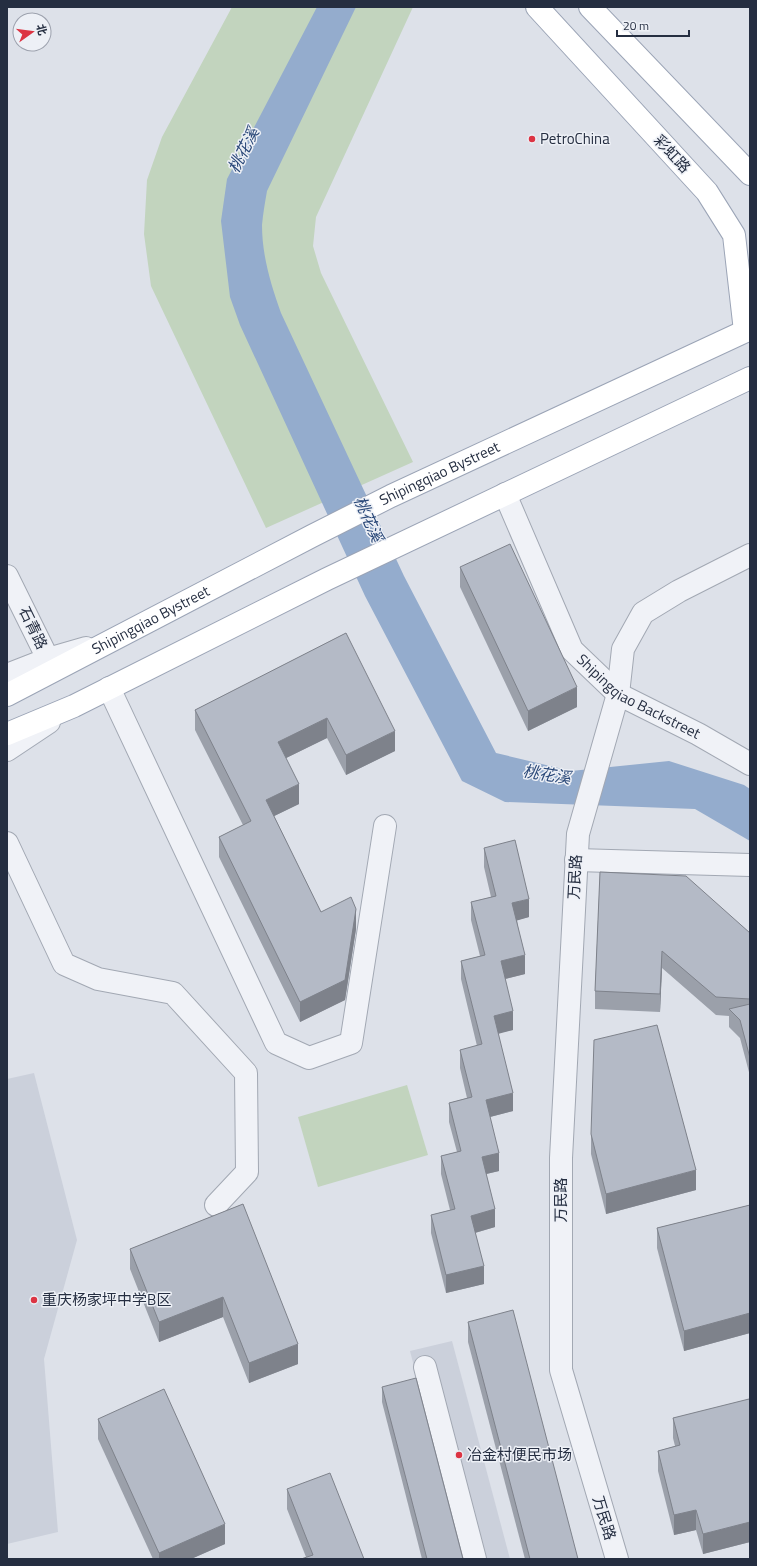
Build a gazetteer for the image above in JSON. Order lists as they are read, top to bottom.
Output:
{
  "streets": {
    "main road": ["彩虹路", "Shipingqiao Bystreet"],
    "street": ["石青路", "Shipingqiao Backstreet", "万民路"]
  },
  "crossings": [
    ["彩虹路", "Shipingqiao Bystreet"],
    ["Shipingqiao Backstreet", "万民路"]
  ],
  "water": ["桃花溪"],
  "places": ["PetroChina", "重庆杨家坪中学B区", "冶金村便民市场"],
  "scale_bar": "20 m",
  "north": "right"
}
